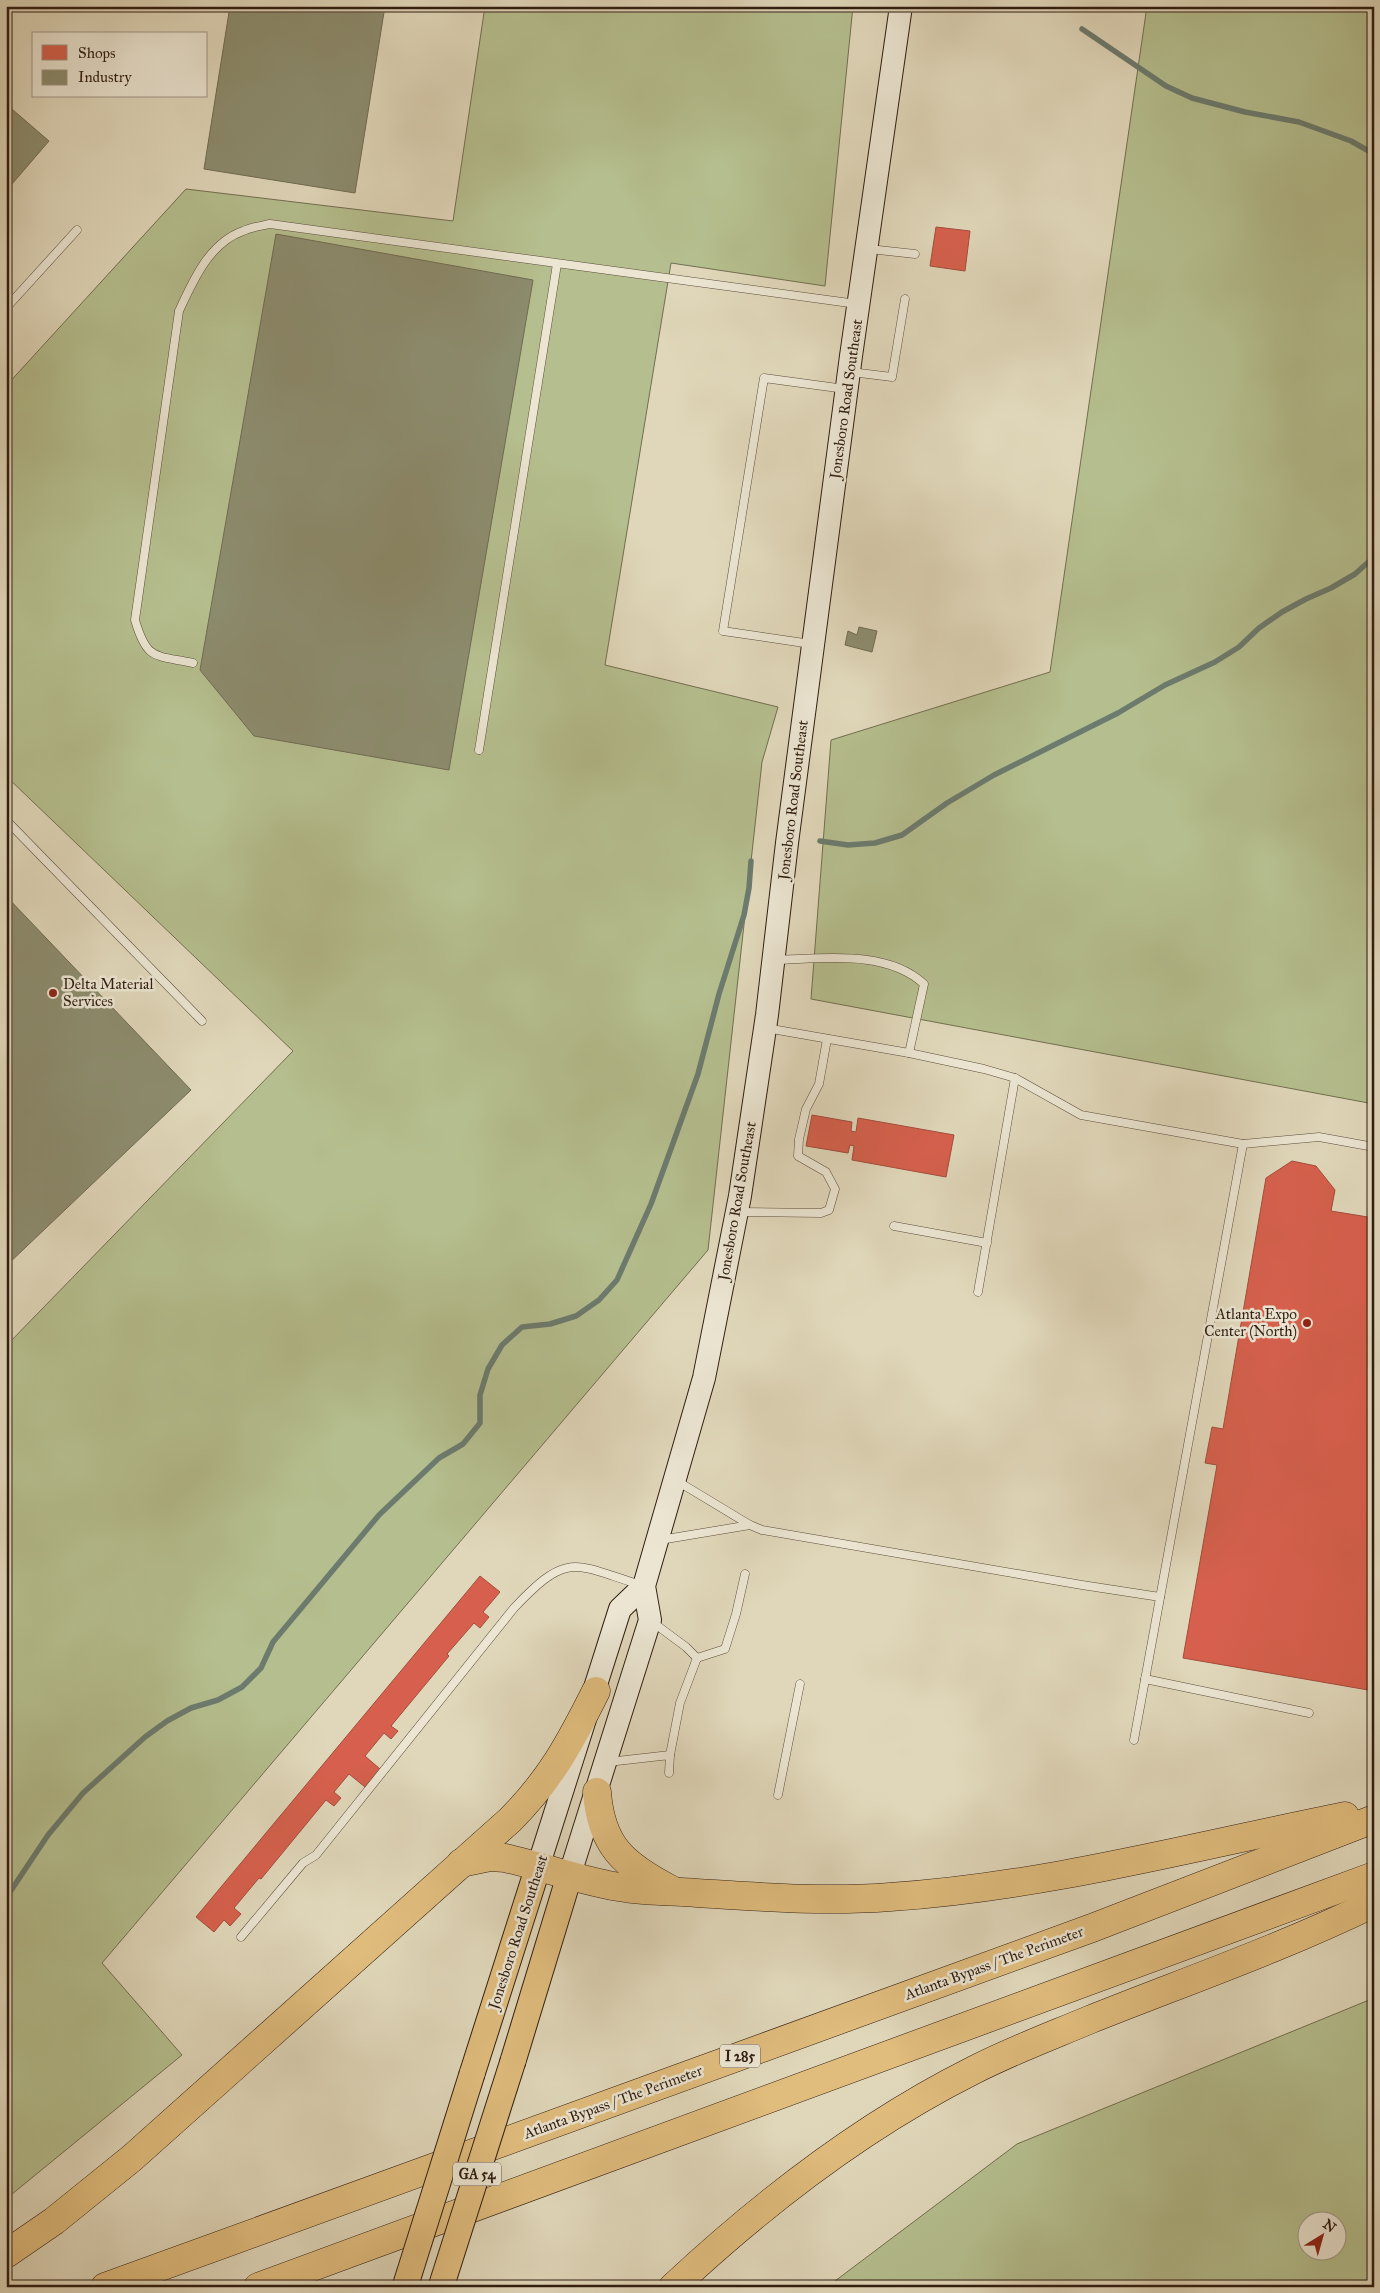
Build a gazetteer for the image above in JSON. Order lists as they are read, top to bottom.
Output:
{
  "streets": {
    "highway": ["Atlanta Bypass / The Perimeter", "I 285"],
    "main road": ["Jonesboro Road Southeast", "GA 54"]
  },
  "places": ["Delta Material Services", "Atlanta Expo Center (North)"],
  "legend": ["Shops", "Industry"],
  "north": "top right"
}
